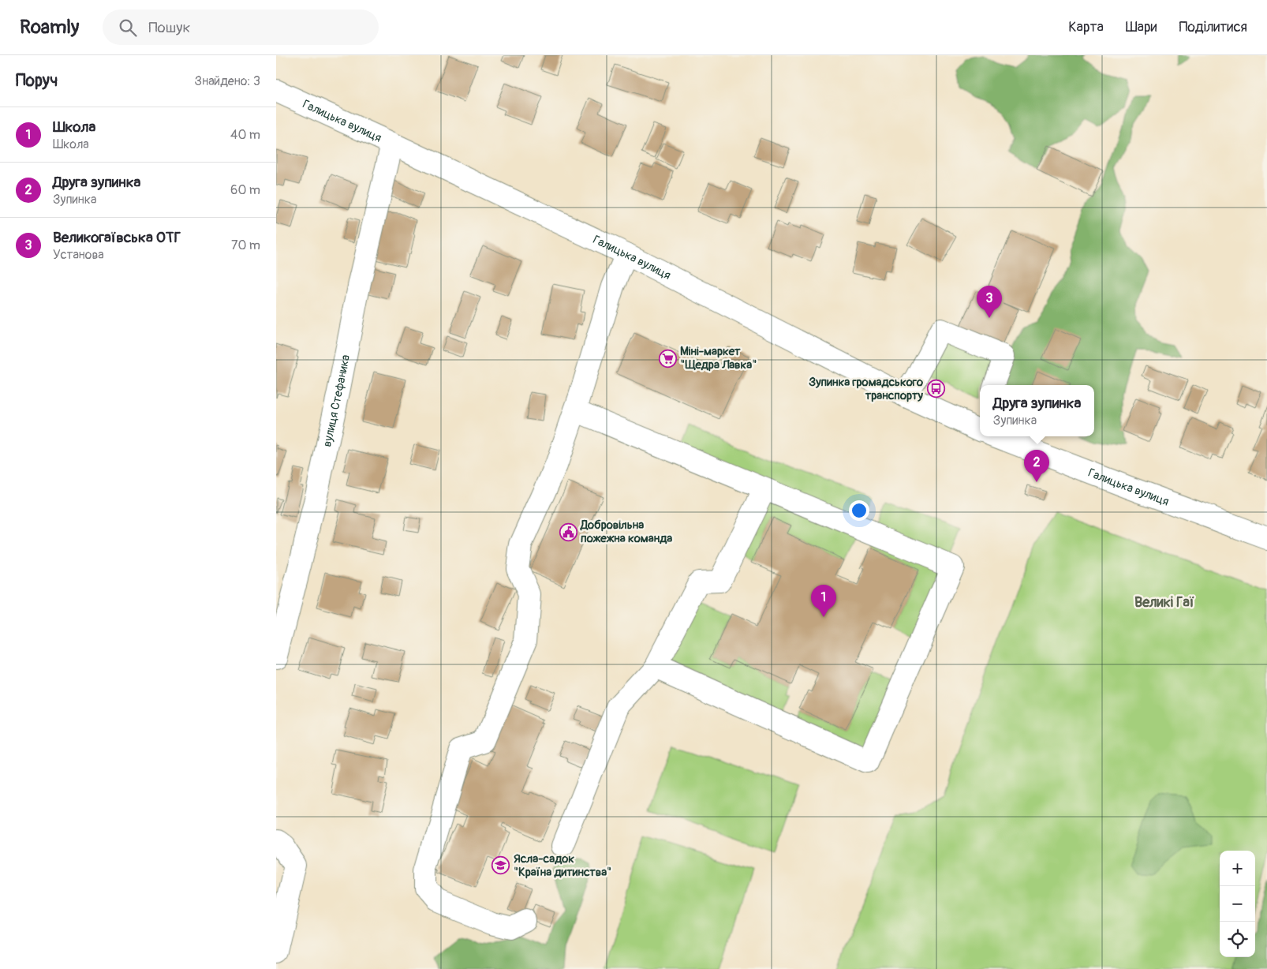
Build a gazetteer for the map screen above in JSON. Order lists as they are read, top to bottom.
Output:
{
  "streets": {
    "street": ["Галицька вулиця", "вулиця Стефаника"]
  },
  "crossings": [
    ["Галицька вулиця", "вулиця Стефаника"]
  ],
  "districts": ["Великі Гаї"],
  "places": {
    "supermarket": ["Міні-маркет \"Щедра Лавка\""],
    "bus stop": ["Зупинка громадського транспорту"],
    "public building": ["Добровільна пожежна команда"],
    "school or university": ["Ясла-садок \"Країна дитинства\""]
  },
  "page": {
    "header": "Roamly",
    "search": "Пошук",
    "nav": ["Карта", "Шари", "Поділитися"],
    "heading": ["Поруч", "Знайдено: 3"],
    "list": [
      {
        "mark": "1",
        "name": "Школа",
        "note": "Школа",
        "value": "40 m"
      },
      {
        "mark": "2",
        "name": "Друга зупинка",
        "note": "Зупинка",
        "value": "60 m"
      },
      {
        "mark": "3",
        "name": "Великогаївська ОТГ",
        "note": "Установа",
        "value": "70 m"
      }
    ],
    "pins": ["3", "2", "1"],
    "popup": ["Друга зупинка", "Зупинка"],
    "map_buttons": ["+", "−"]
  }
}
